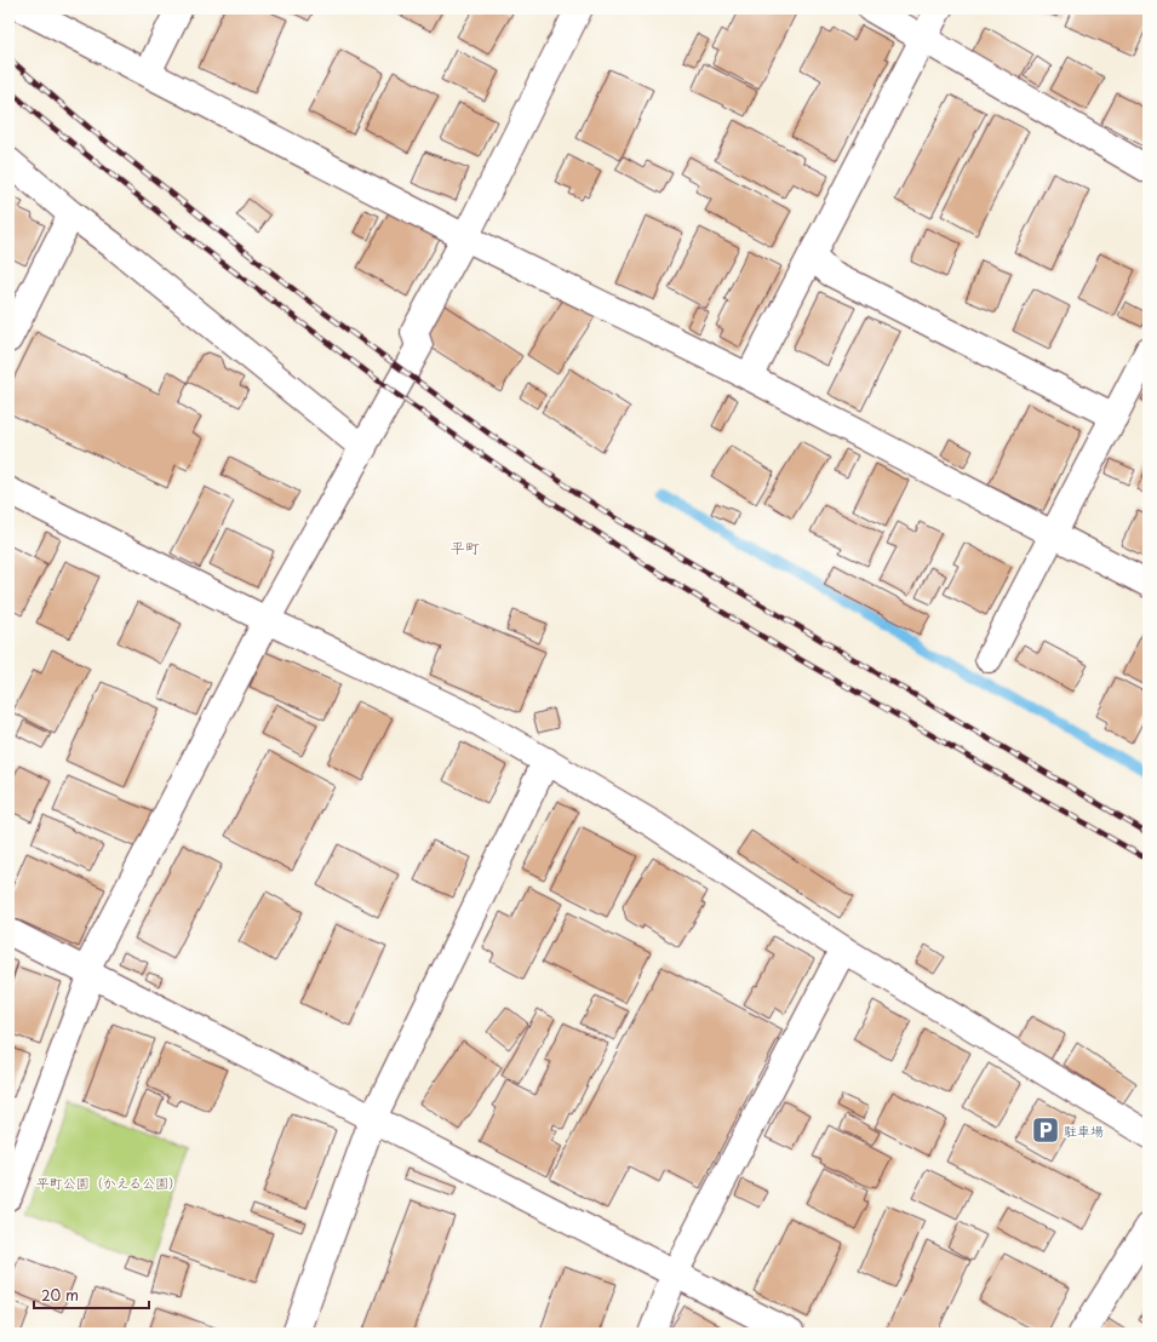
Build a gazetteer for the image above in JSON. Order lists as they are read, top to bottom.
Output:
{
  "districts": ["平町"],
  "parks": ["平町公園（かえる公園）"],
  "places": {
    "parking": ["駐車場"]
  },
  "scale_bar": "20 m"
}
